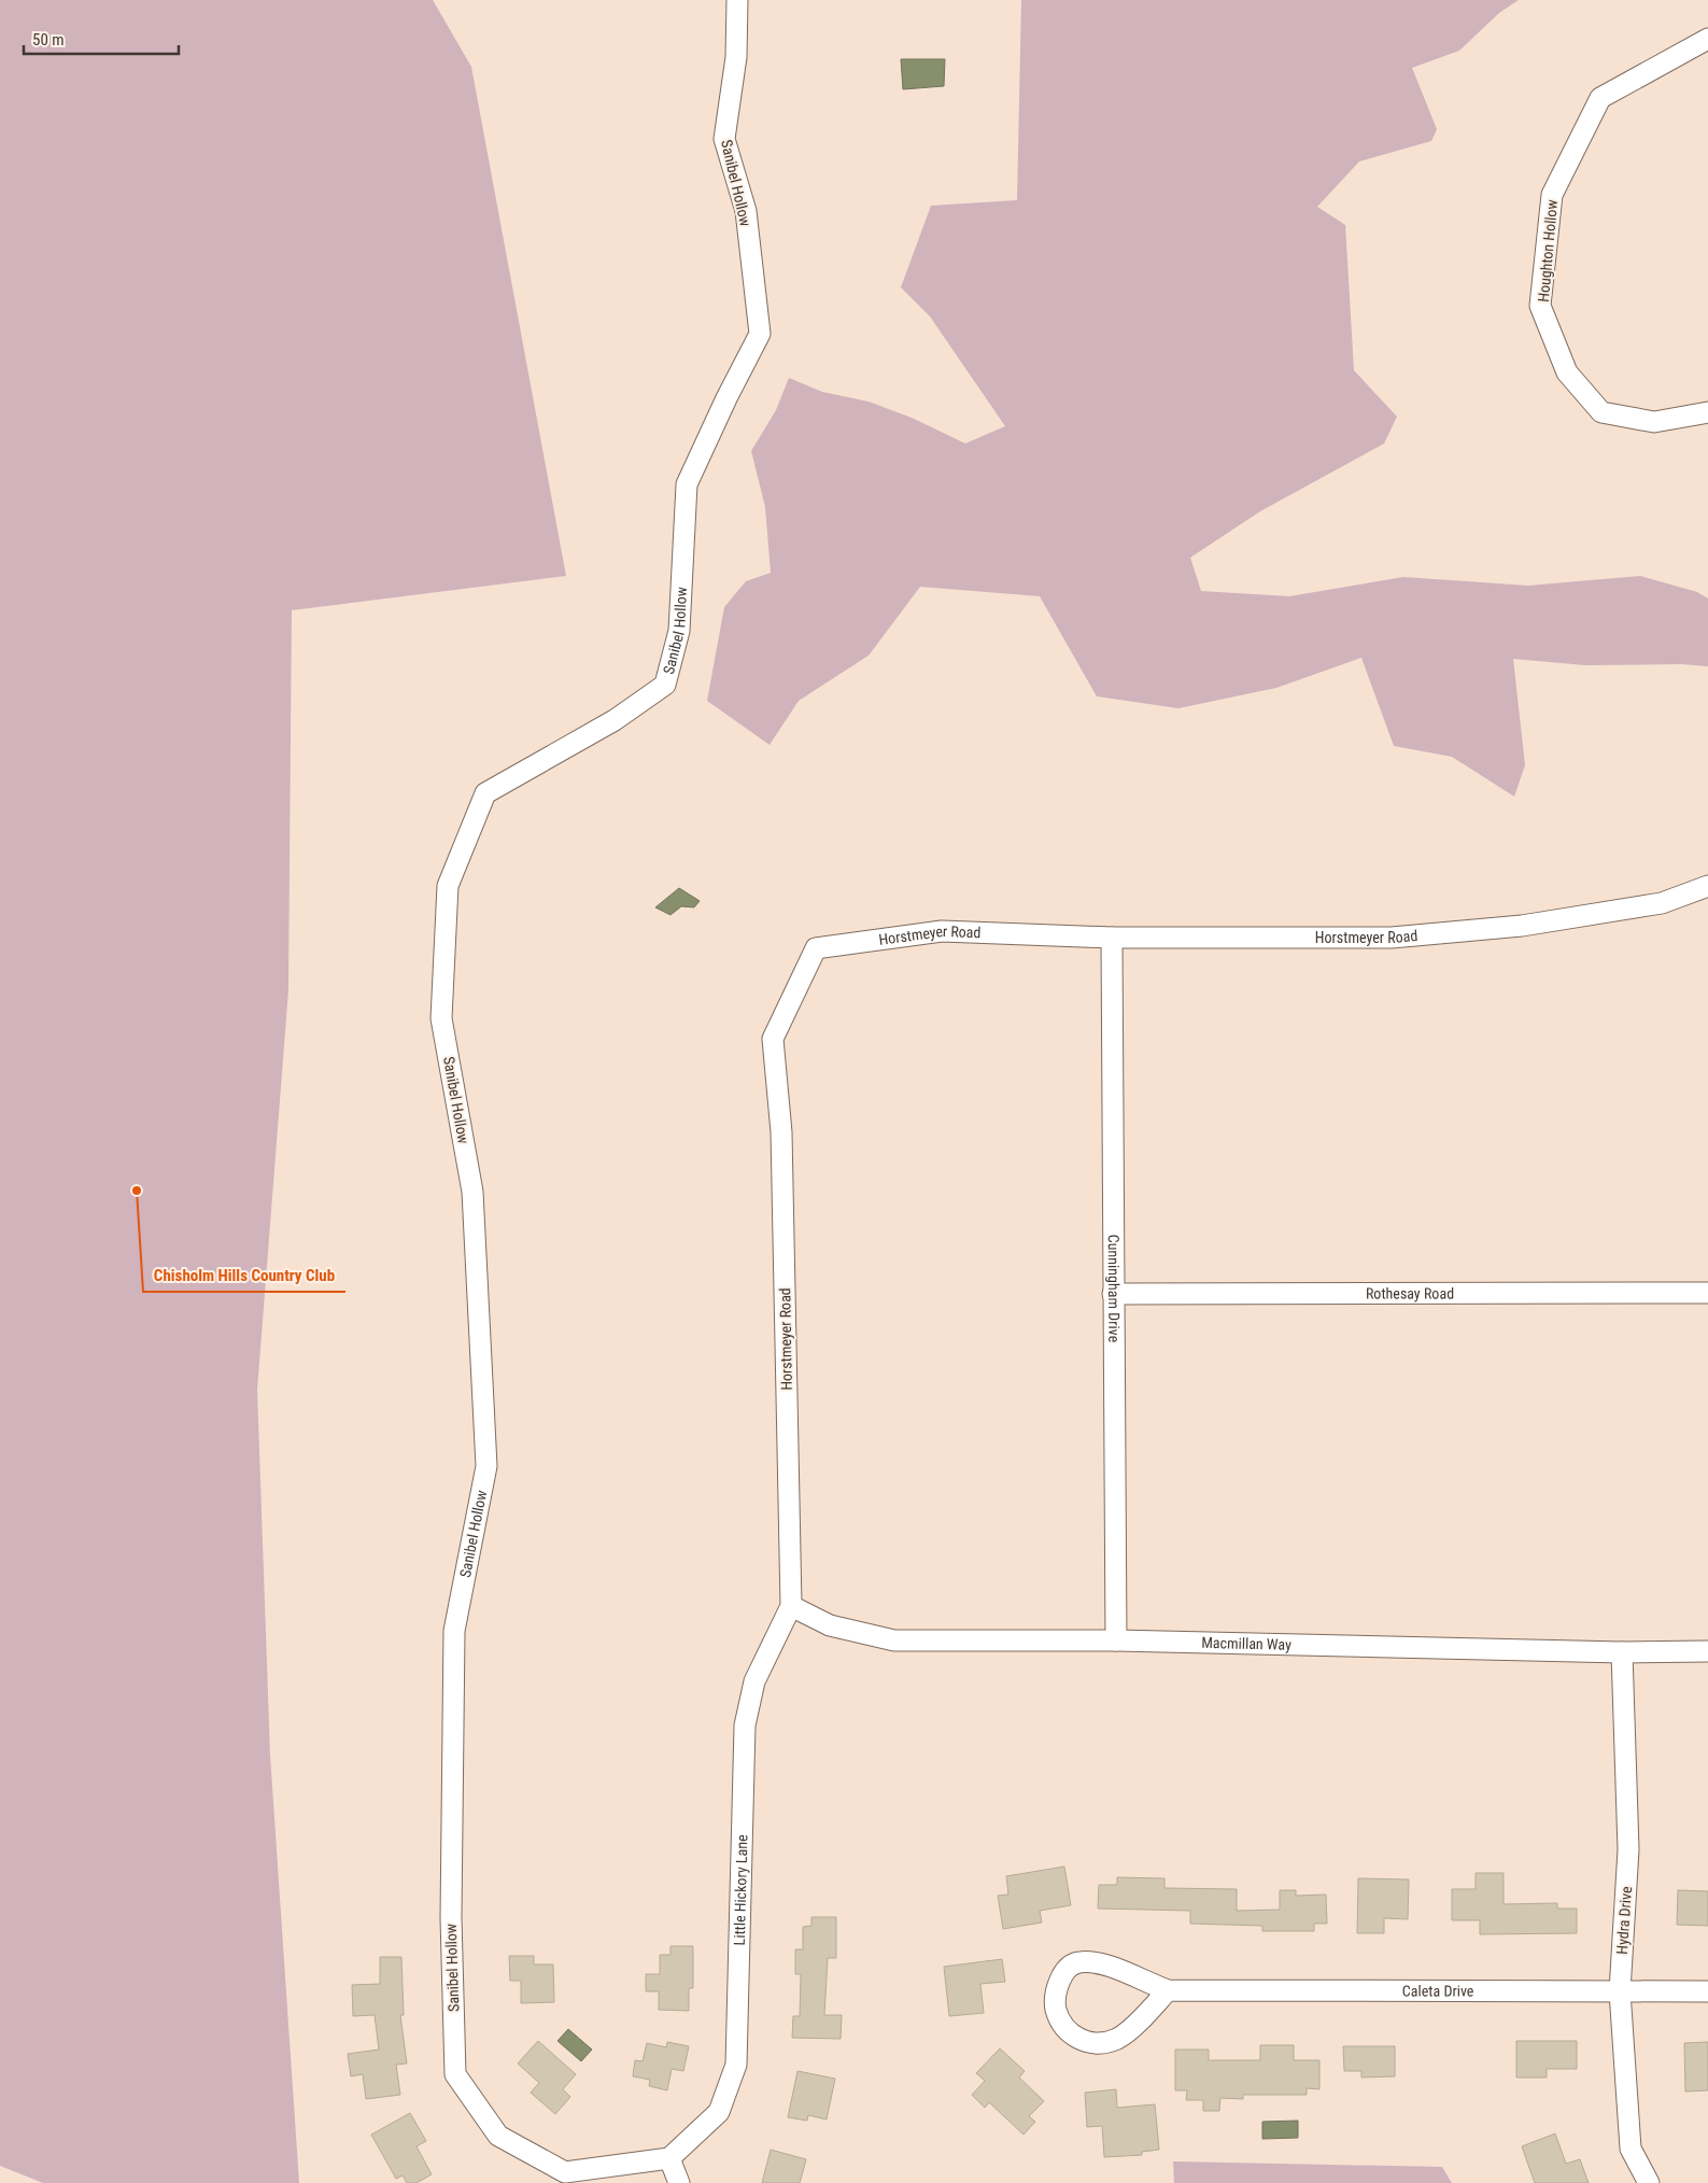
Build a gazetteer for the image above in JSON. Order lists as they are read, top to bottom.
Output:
{
  "streets": {
    "street": [
      "Sanibel Hollow",
      "Houghton Hollow",
      "Horstmeyer Road",
      "Cunningham Drive",
      "Rothesay Road",
      "Macmillan Way",
      "Little Hickory Lane",
      "Hydra Drive",
      "Caleta Drive"
    ]
  },
  "crossings": [
    ["Sanibel Hollow", "Little Hickory Lane"],
    ["Horstmeyer Road", "Cunningham Drive"],
    ["Horstmeyer Road", "Macmillan Way"],
    ["Horstmeyer Road", "Little Hickory Lane"],
    ["Cunningham Drive", "Rothesay Road"],
    ["Cunningham Drive", "Macmillan Way"],
    ["Macmillan Way", "Little Hickory Lane"],
    ["Macmillan Way", "Hydra Drive"],
    ["Hydra Drive", "Caleta Drive"]
  ],
  "places": ["Chisholm Hills Country Club"],
  "scale_bar": "50 m"
}
